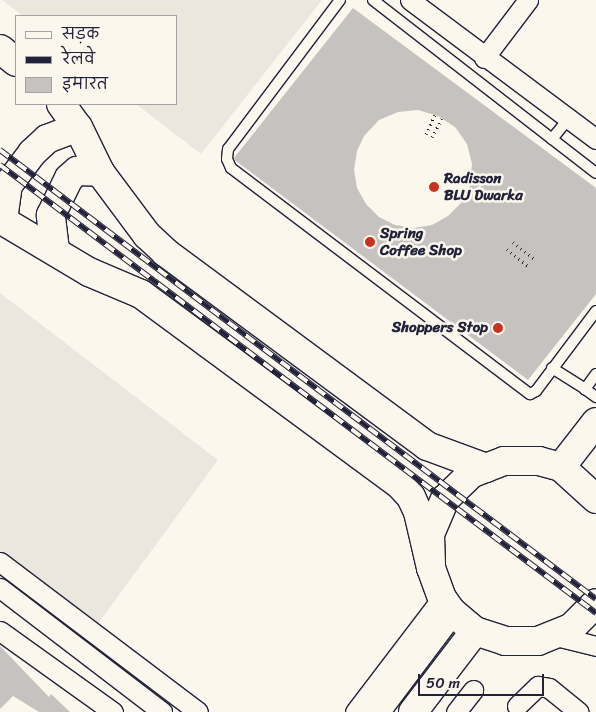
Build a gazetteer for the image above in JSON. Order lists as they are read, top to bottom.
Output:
{
  "places": ["Radisson BLU Dwarka", "Spring Coffee Shop", "Shoppers Stop"],
  "legend": ["सड़क", "रेलवे", "इमारत"],
  "scale_bar": "50 m"
}
